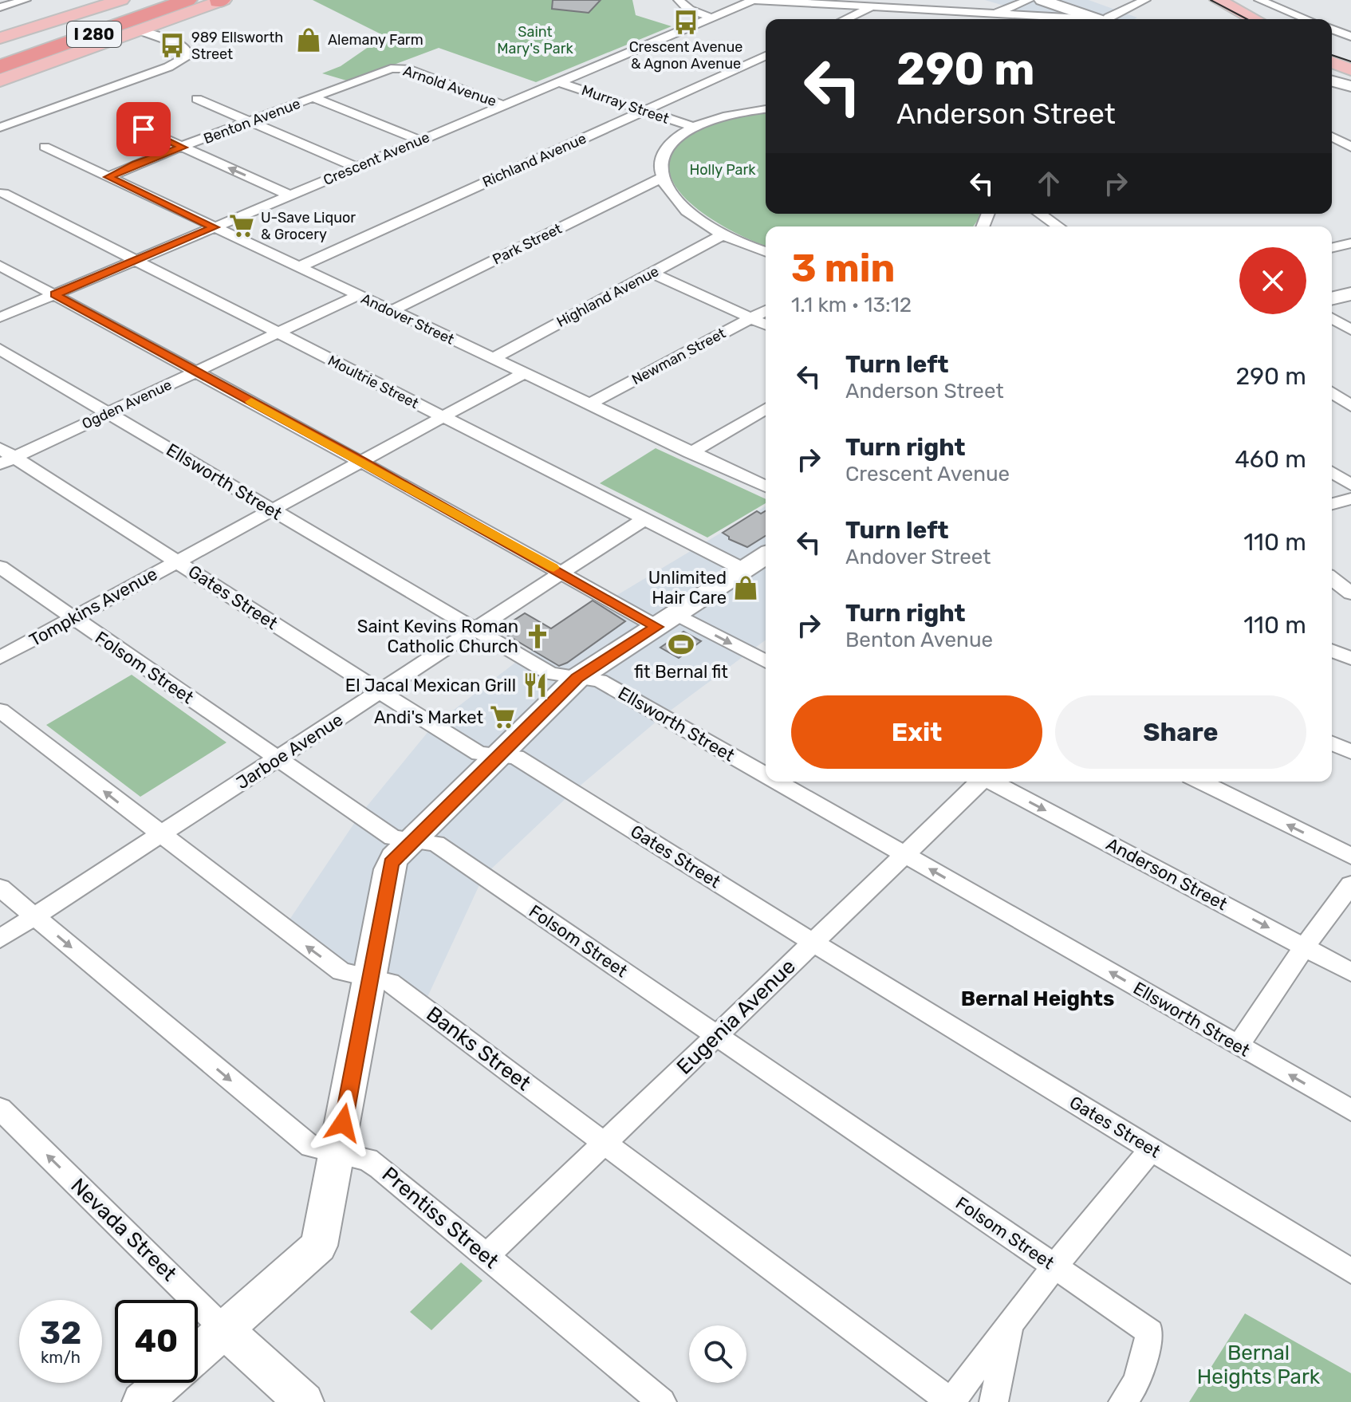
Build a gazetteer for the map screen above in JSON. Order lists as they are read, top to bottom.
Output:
{
  "streets": {
    "highway": ["I 280"],
    "street": [
      "Arnold Avenue",
      "Murray Street",
      "Benton Avenue",
      "Crescent Avenue",
      "Richland Avenue",
      "Park Street",
      "Highland Avenue",
      "Andover Street",
      "Newman Street",
      "Moultrie Street",
      "Ogden Avenue",
      "Ellsworth Street",
      "Gates Street",
      "Tompkins Avenue",
      "Folsom Street",
      "Jarboe Avenue",
      "Anderson Street",
      "Eugenia Avenue",
      "Banks Street",
      "Prentiss Street",
      "Nevada Street"
    ]
  },
  "crossings": [
    ["Arnold Avenue", "Benton Avenue"],
    ["Arnold Avenue", "Crescent Avenue"],
    ["Murray Street", "Crescent Avenue"],
    ["Murray Street", "Richland Avenue"],
    ["Benton Avenue", "Andover Street"],
    ["Crescent Avenue", "Andover Street"],
    ["Crescent Avenue", "Moultrie Street"],
    ["Richland Avenue", "Andover Street"],
    ["Park Street", "Andover Street"],
    ["Highland Avenue", "Andover Street"],
    ["Andover Street", "Newman Street"],
    ["Andover Street", "Ogden Avenue"],
    ["Andover Street", "Tompkins Avenue"],
    ["Moultrie Street", "Ogden Avenue"],
    ["Moultrie Street", "Tompkins Avenue"],
    ["Moultrie Street", "Jarboe Avenue"],
    ["Ogden Avenue", "Ellsworth Street"],
    ["Ogden Avenue", "Gates Street"],
    ["Ellsworth Street", "Tompkins Avenue"],
    ["Ellsworth Street", "Jarboe Avenue"],
    ["Ellsworth Street", "Eugenia Avenue"],
    ["Gates Street", "Tompkins Avenue"],
    ["Gates Street", "Jarboe Avenue"],
    ["Gates Street", "Eugenia Avenue"],
    ["Tompkins Avenue", "Folsom Street"],
    ["Folsom Street", "Jarboe Avenue"],
    ["Folsom Street", "Eugenia Avenue"],
    ["Jarboe Avenue", "Banks Street"],
    ["Jarboe Avenue", "Prentiss Street"],
    ["Eugenia Avenue", "Banks Street"],
    ["Eugenia Avenue", "Prentiss Street"]
  ],
  "one_way": ["Banks Street", "Prentiss Street", "Nevada Street"],
  "districts": ["Bernal Heights"],
  "parks": ["Saint Mary's Park", "Holly Park", "Bernal Heights Park"],
  "places": {
    "bus stop": ["Crescent Avenue & Agnon Avenue", "989 Ellsworth Street"],
    "shop": ["Alemany Farm", "Unlimited Hair Care"],
    "supermarket": ["U-Save Liquor & Grocery", "Andi's Market"],
    "church": ["Saint Kevins Roman Catholic Church"],
    "sports": ["fit Bernal fit"],
    "restaurant": ["El Jacal Mexican Grill"]
  },
  "page": {
    "turn": ["290 m", "Anderson Street"],
    "heading": ["3 min", "1.1 km · 13:12"],
    "list": [
      {
        "name": "Turn left",
        "note": "Anderson Street",
        "value": "290 m"
      },
      {
        "name": "Turn right",
        "note": "Crescent Avenue",
        "value": "460 m"
      },
      {
        "name": "Turn left",
        "note": "Andover Street",
        "value": "110 m"
      },
      {
        "name": "Turn right",
        "note": "Benton Avenue",
        "value": "110 m"
      }
    ],
    "buttons": ["Exit", "Share"],
    "speed": "32 km/h",
    "limit": "40"
  }
}
